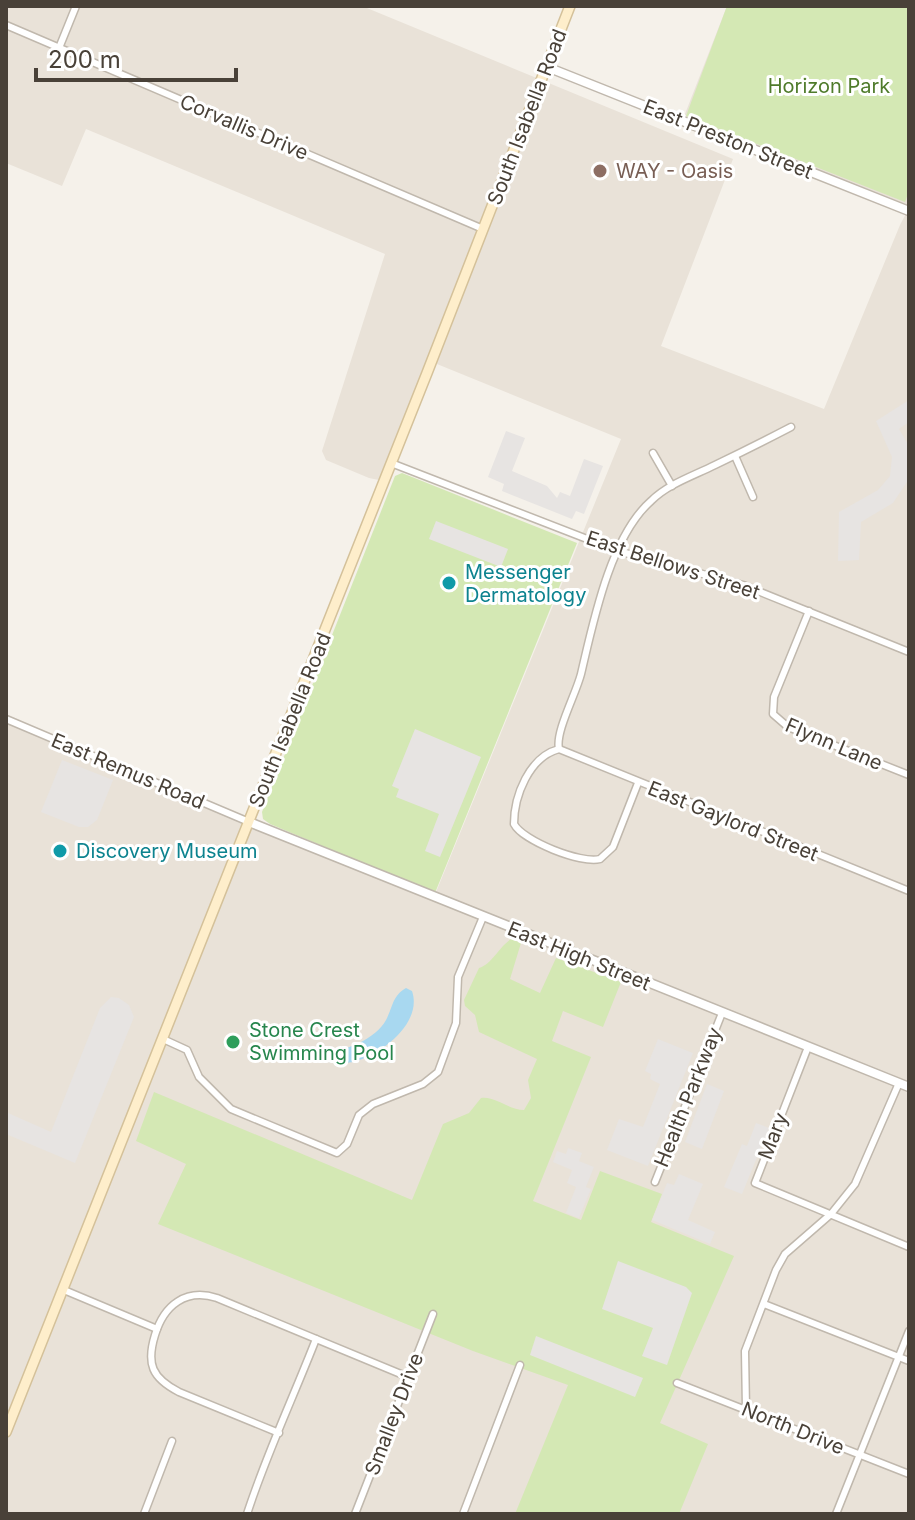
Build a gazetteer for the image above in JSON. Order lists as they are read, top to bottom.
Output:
{
  "streets": {
    "main road": ["South Isabella Road"],
    "street": [
      "Corvallis Drive",
      "East Preston Street",
      "East Bellows Street",
      "Flynn Lane",
      "East Remus Road",
      "East Gaylord Street",
      "East High Street",
      "Health Parkway",
      "Mary",
      "Smalley Drive",
      "North Drive"
    ]
  },
  "crossings": [
    ["South Isabella Road", "Corvallis Drive"],
    ["South Isabella Road", "East Preston Street"],
    ["South Isabella Road", "East Bellows Street"],
    ["South Isabella Road", "East Remus Road"],
    ["South Isabella Road", "East High Street"],
    ["East Bellows Street", "Flynn Lane"],
    ["East Remus Road", "East High Street"],
    ["East High Street", "Health Parkway"],
    ["East High Street", "Mary"]
  ],
  "parks": ["Horizon Park"],
  "places": [
    "WAY - Oasis",
    "Messenger Dermatology",
    "Discovery Museum",
    "Stone Crest Swimming Pool"
  ],
  "scale_bar": "200 m"
}
